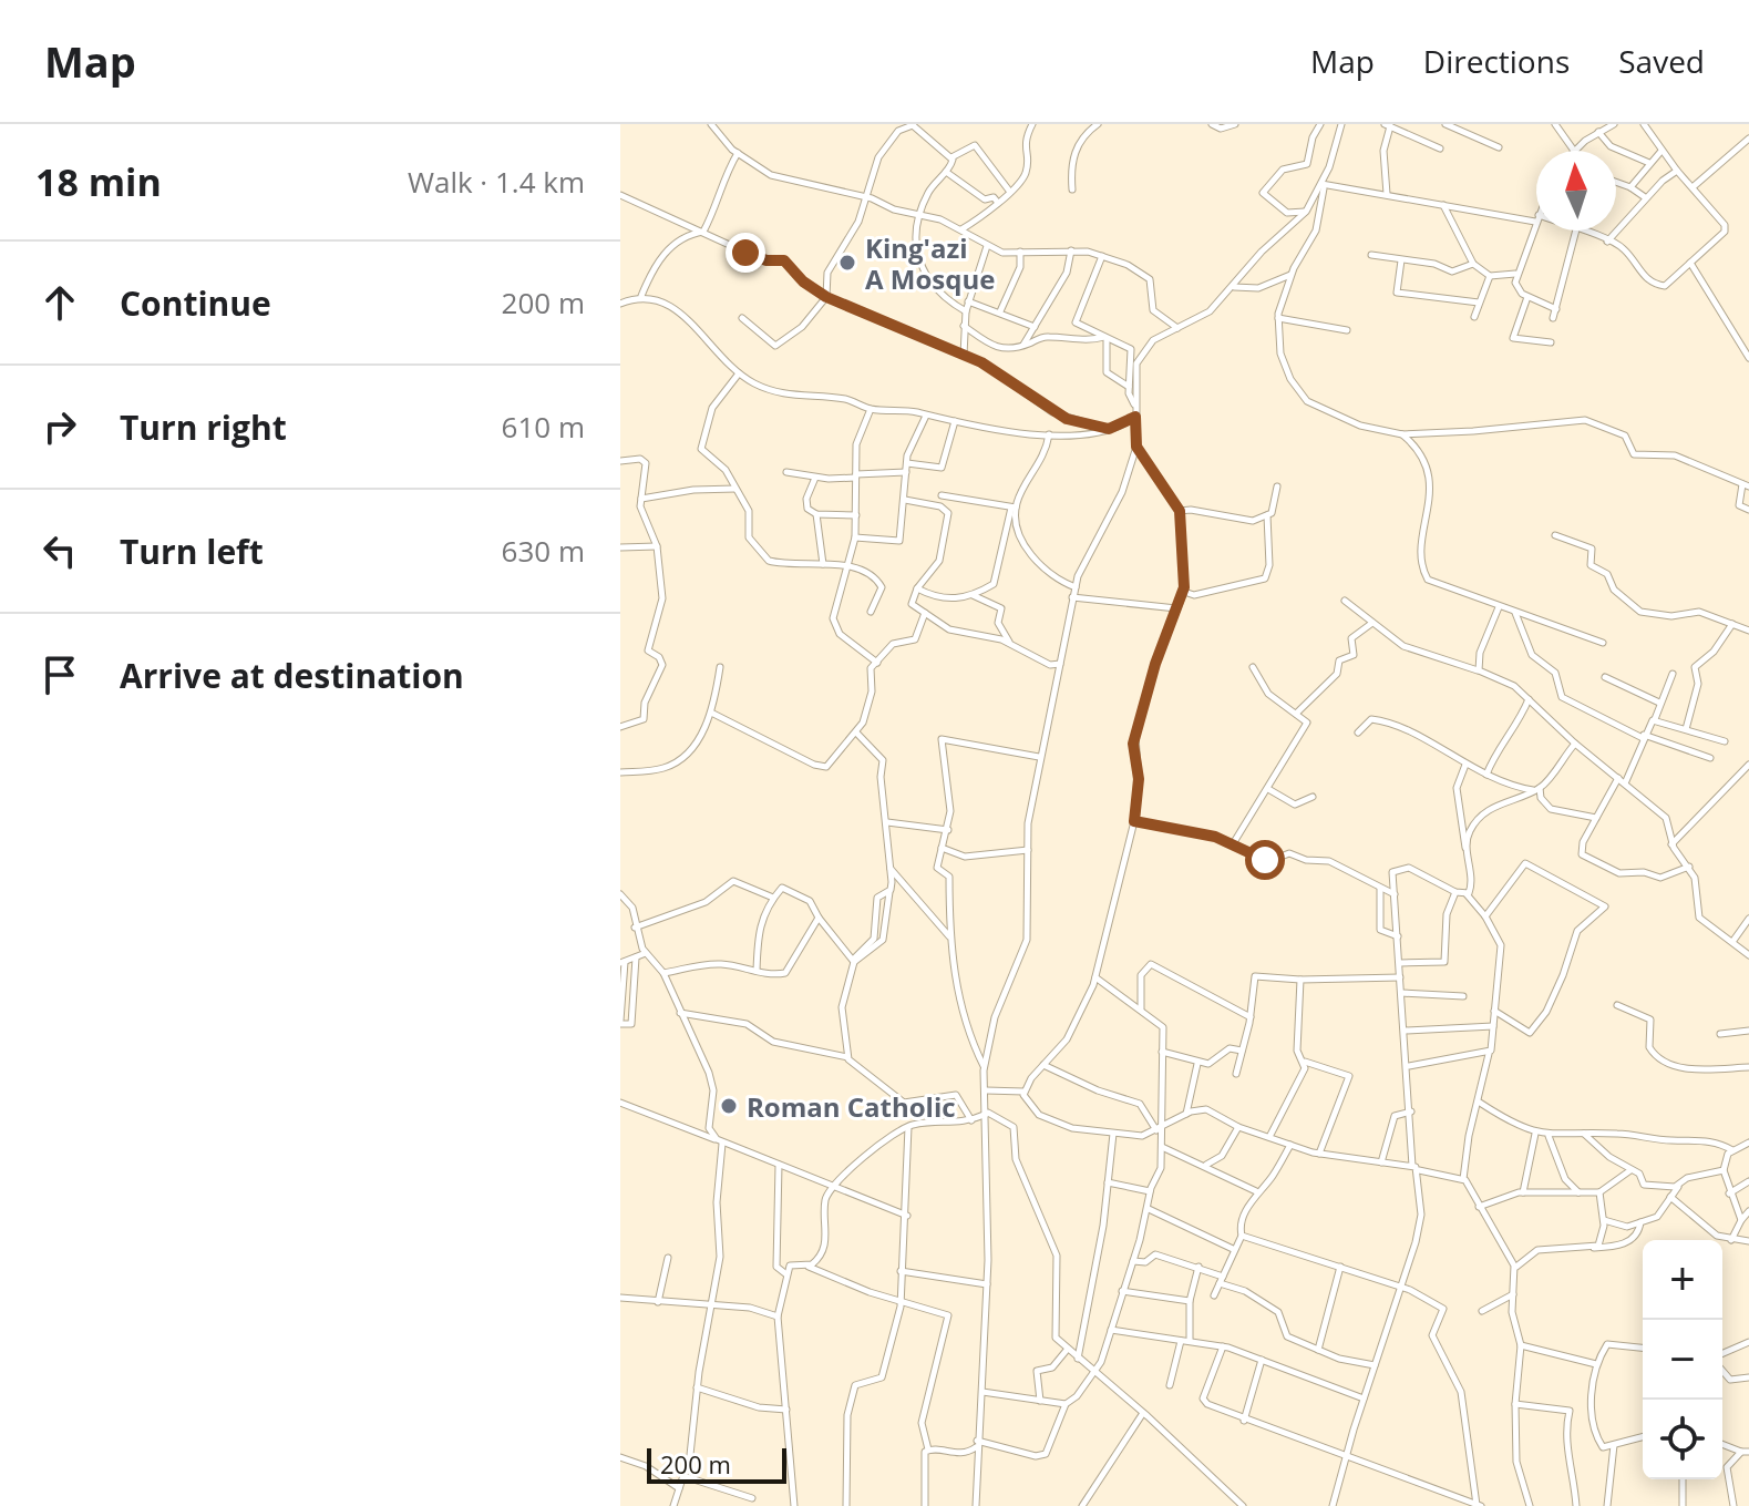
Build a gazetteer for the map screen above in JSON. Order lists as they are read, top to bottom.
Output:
{
  "places": ["King'azi A Mosque", "Roman Catholic"],
  "scale_bar": "200 m",
  "north": "top",
  "page": {
    "header": "Map",
    "nav": ["Map", "Directions", "Saved"],
    "heading": ["18 min", "Walk · 1.4 km"],
    "list": [
      ["Continue", "200 m"],
      ["Turn right", "610 m"],
      ["Turn left", "630 m"],
      "Arrive at destination"
    ],
    "map_buttons": ["+", "−"],
    "scale": "200 m"
  }
}
